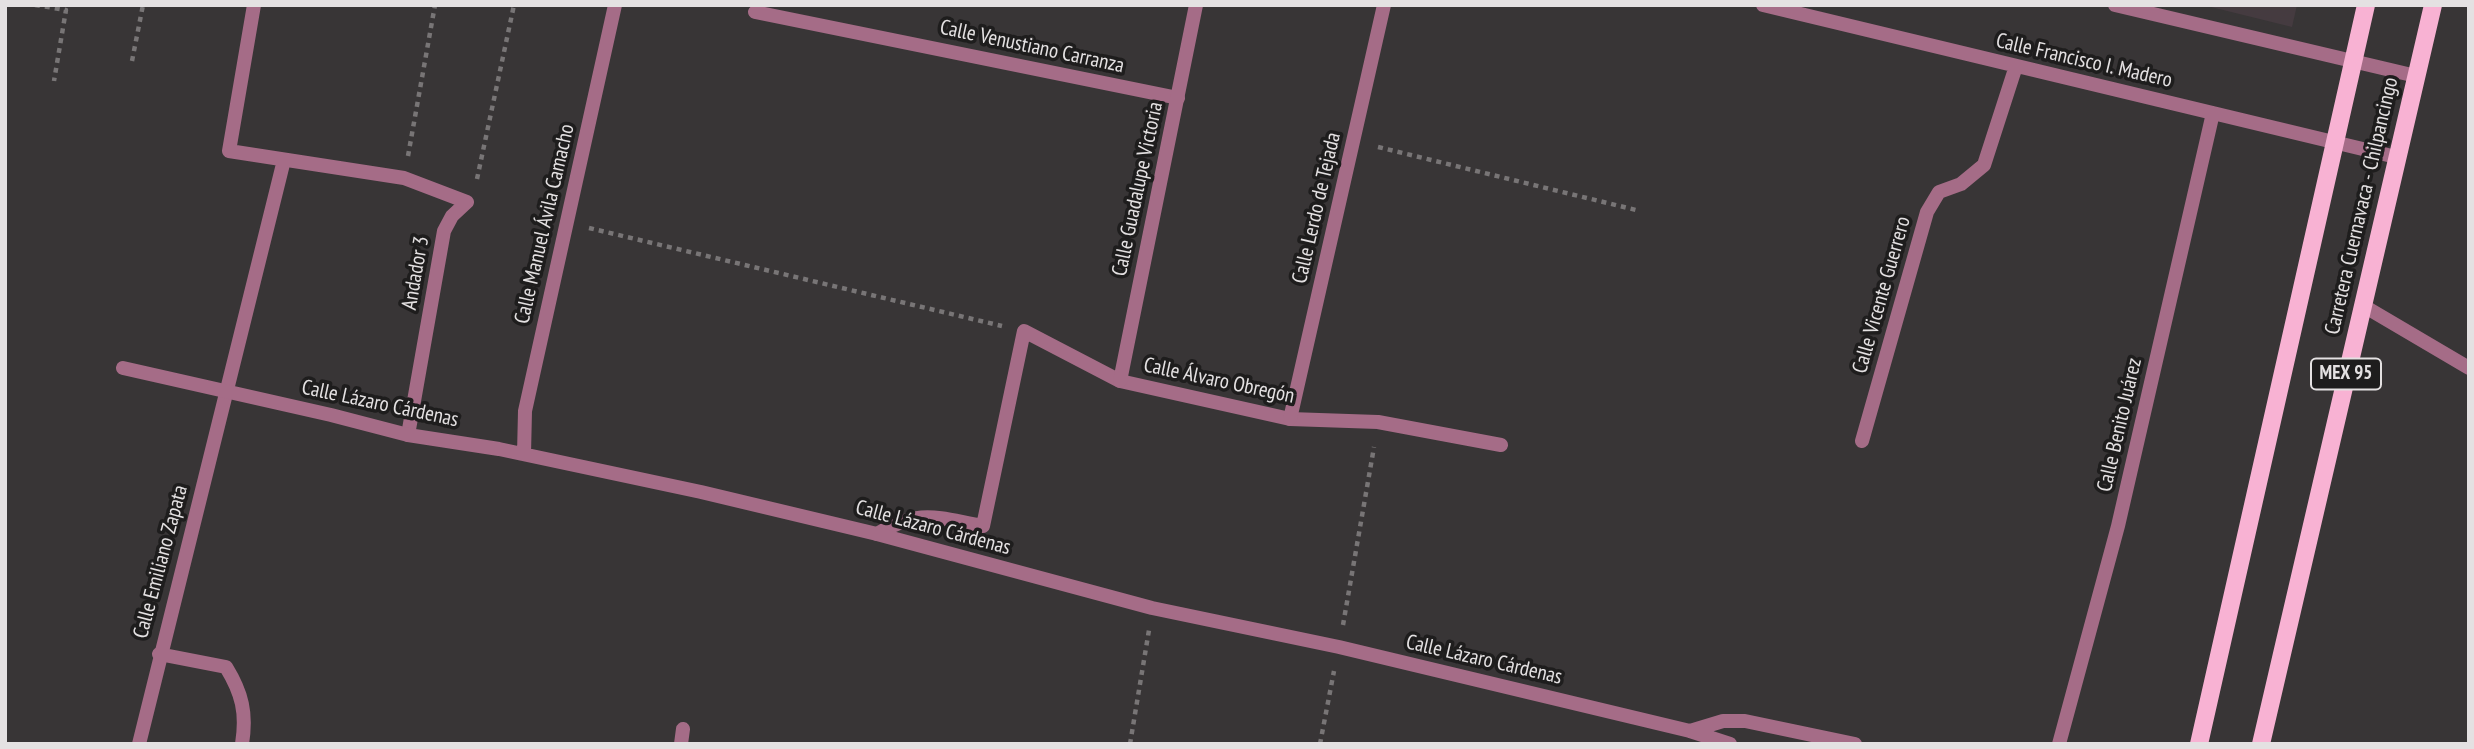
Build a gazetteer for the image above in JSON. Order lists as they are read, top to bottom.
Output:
{
  "streets": {
    "main road": ["Carretera Cuernavaca - Chilpancingo", "MEX 95"],
    "street": [
      "Calle Venustiano Carranza",
      "Calle Francisco I. Madero",
      "Calle Guadalupe Victoria",
      "Calle Lerdo de Tejada",
      "Calle Manuel Ávila Camacho",
      "Andador 3",
      "Calle Vicente Guerrero",
      "Calle Álvaro Obregón",
      "Calle Lázaro Cárdenas",
      "Calle Benito Juárez",
      "Calle Emiliano Zapata"
    ]
  },
  "crossings": [
    ["Calle Venustiano Carranza", "Calle Guadalupe Victoria"],
    ["Calle Francisco I. Madero", "Carretera Cuernavaca - Chilpancingo"],
    ["Calle Francisco I. Madero", "Calle Vicente Guerrero"],
    ["Calle Francisco I. Madero", "Calle Benito Juárez"],
    ["Calle Guadalupe Victoria", "Calle Álvaro Obregón"],
    ["Calle Lerdo de Tejada", "Calle Álvaro Obregón"],
    ["Calle Manuel Ávila Camacho", "Calle Lázaro Cárdenas"],
    ["Andador 3", "Calle Lázaro Cárdenas"],
    ["Calle Lázaro Cárdenas", "Calle Emiliano Zapata"]
  ]
}
